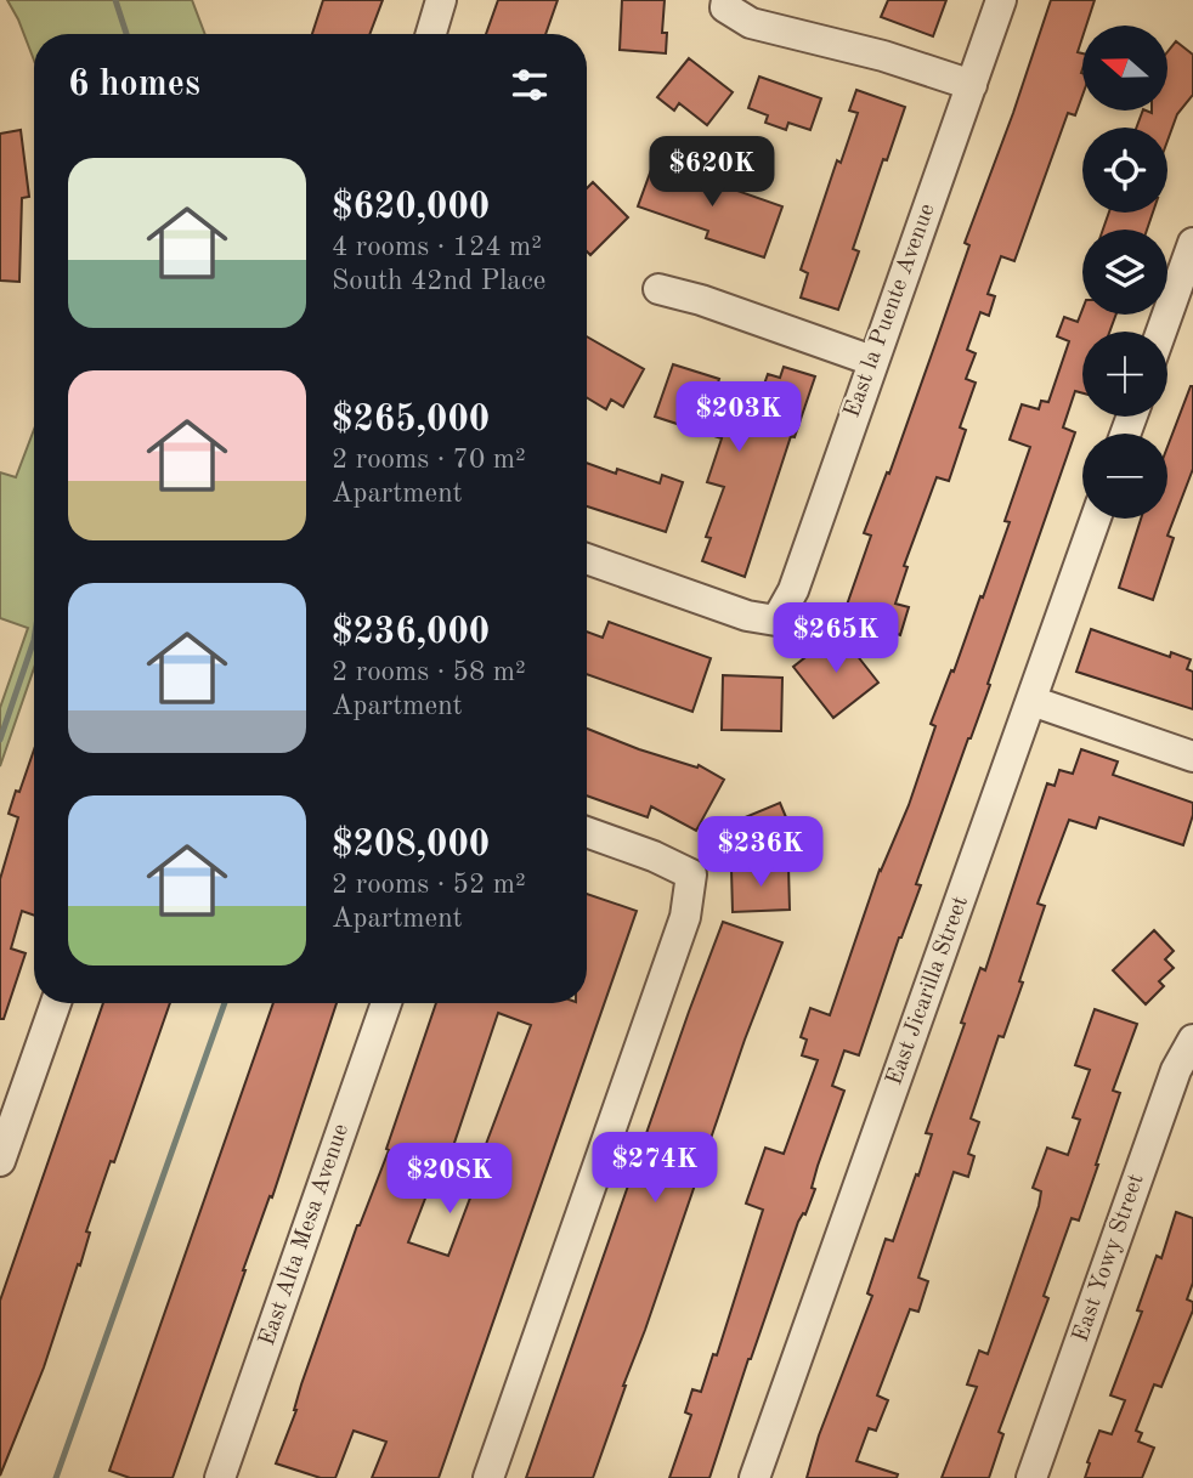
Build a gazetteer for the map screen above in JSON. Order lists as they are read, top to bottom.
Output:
{
  "streets": {
    "street": [
      "East la Puente Avenue",
      "East Jicarilla Street",
      "East Alta Mesa Avenue",
      "East Yowy Street"
    ]
  },
  "north": "left",
  "page": {
    "map_buttons": ["+", "−"],
    "heading": "6 homes",
    "price": [
      "$620K",
      "$203K",
      "$265K",
      "$236K",
      "$274K",
      "$208K"
    ],
    "list": [
      {
        "name": "$620,000",
        "note": "4 rooms · 124 m² · South 42nd Place"
      },
      {
        "name": "$265,000",
        "note": "2 rooms · 70 m² · Apartment"
      },
      {
        "name": "$236,000",
        "note": "2 rooms · 58 m² · Apartment"
      },
      {
        "name": "$208,000",
        "note": "2 rooms · 52 m² · Apartment"
      }
    ]
  }
}
